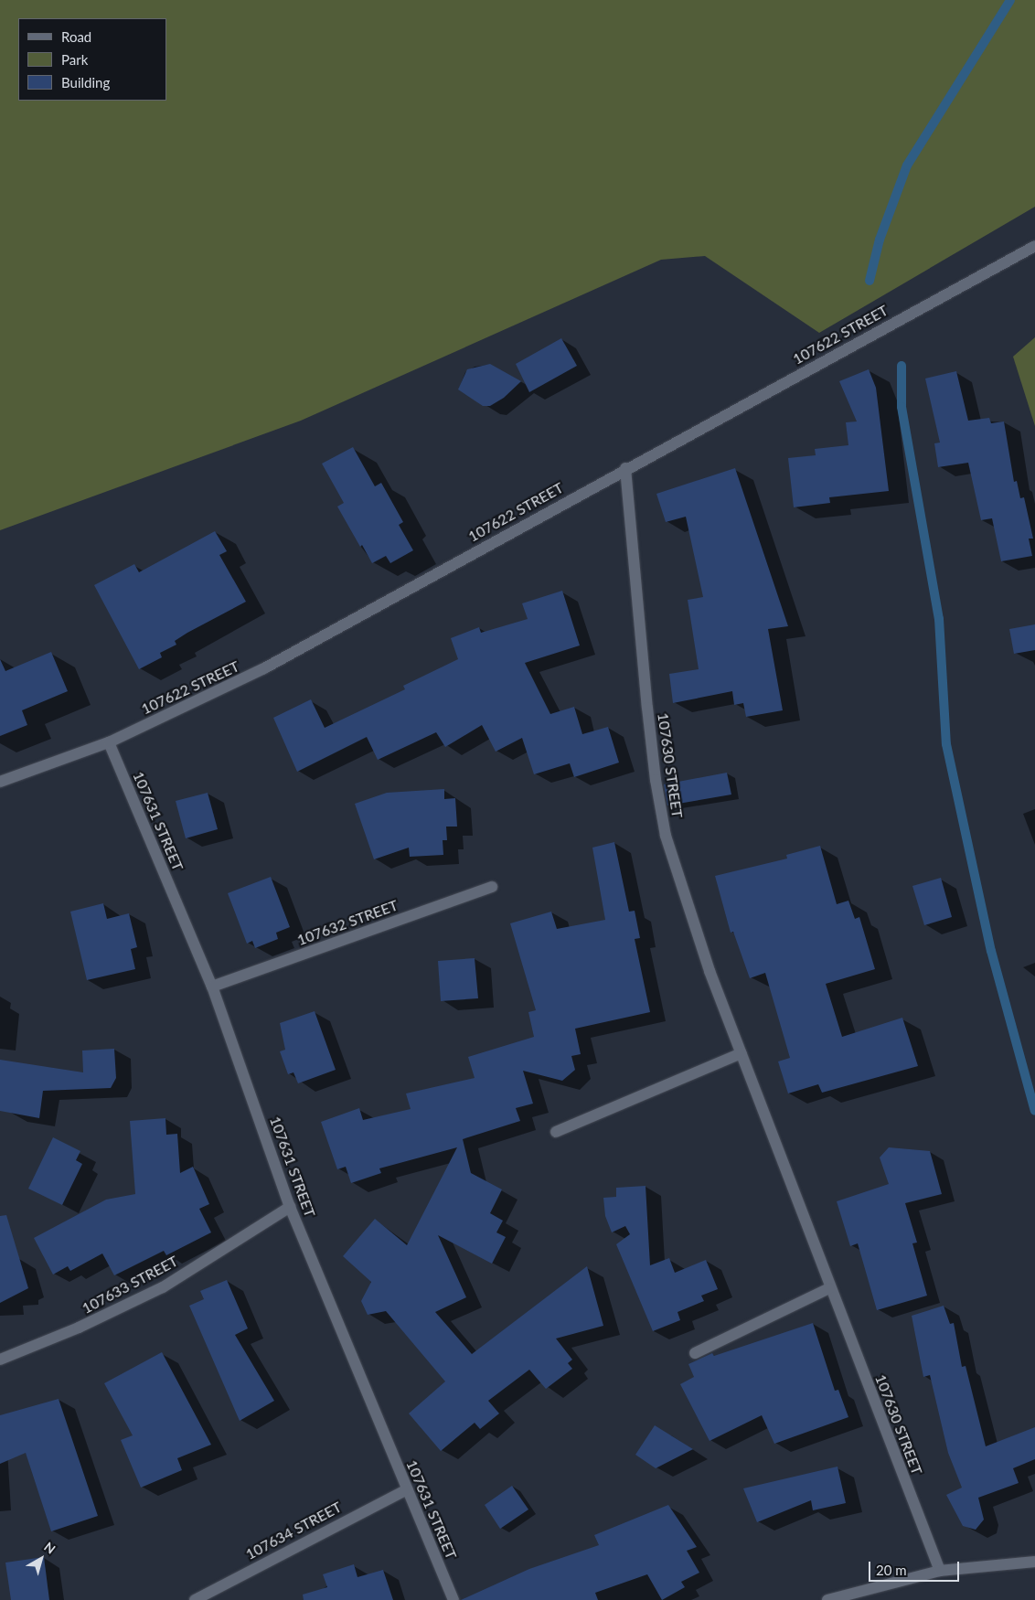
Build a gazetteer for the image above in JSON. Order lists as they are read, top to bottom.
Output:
{
  "streets": {
    "street": [
      "107622 STREET",
      "107630 STREET",
      "107631 STREET",
      "107632 STREET",
      "107633 STREET",
      "107634 STREET"
    ]
  },
  "crossings": [
    ["107622 STREET", "107630 STREET"],
    ["107622 STREET", "107631 STREET"],
    ["107631 STREET", "107632 STREET"],
    ["107631 STREET", "107633 STREET"],
    ["107631 STREET", "107634 STREET"]
  ],
  "legend": ["Road", "Park", "Building"],
  "scale_bar": "20 m",
  "north": "top right"
}
